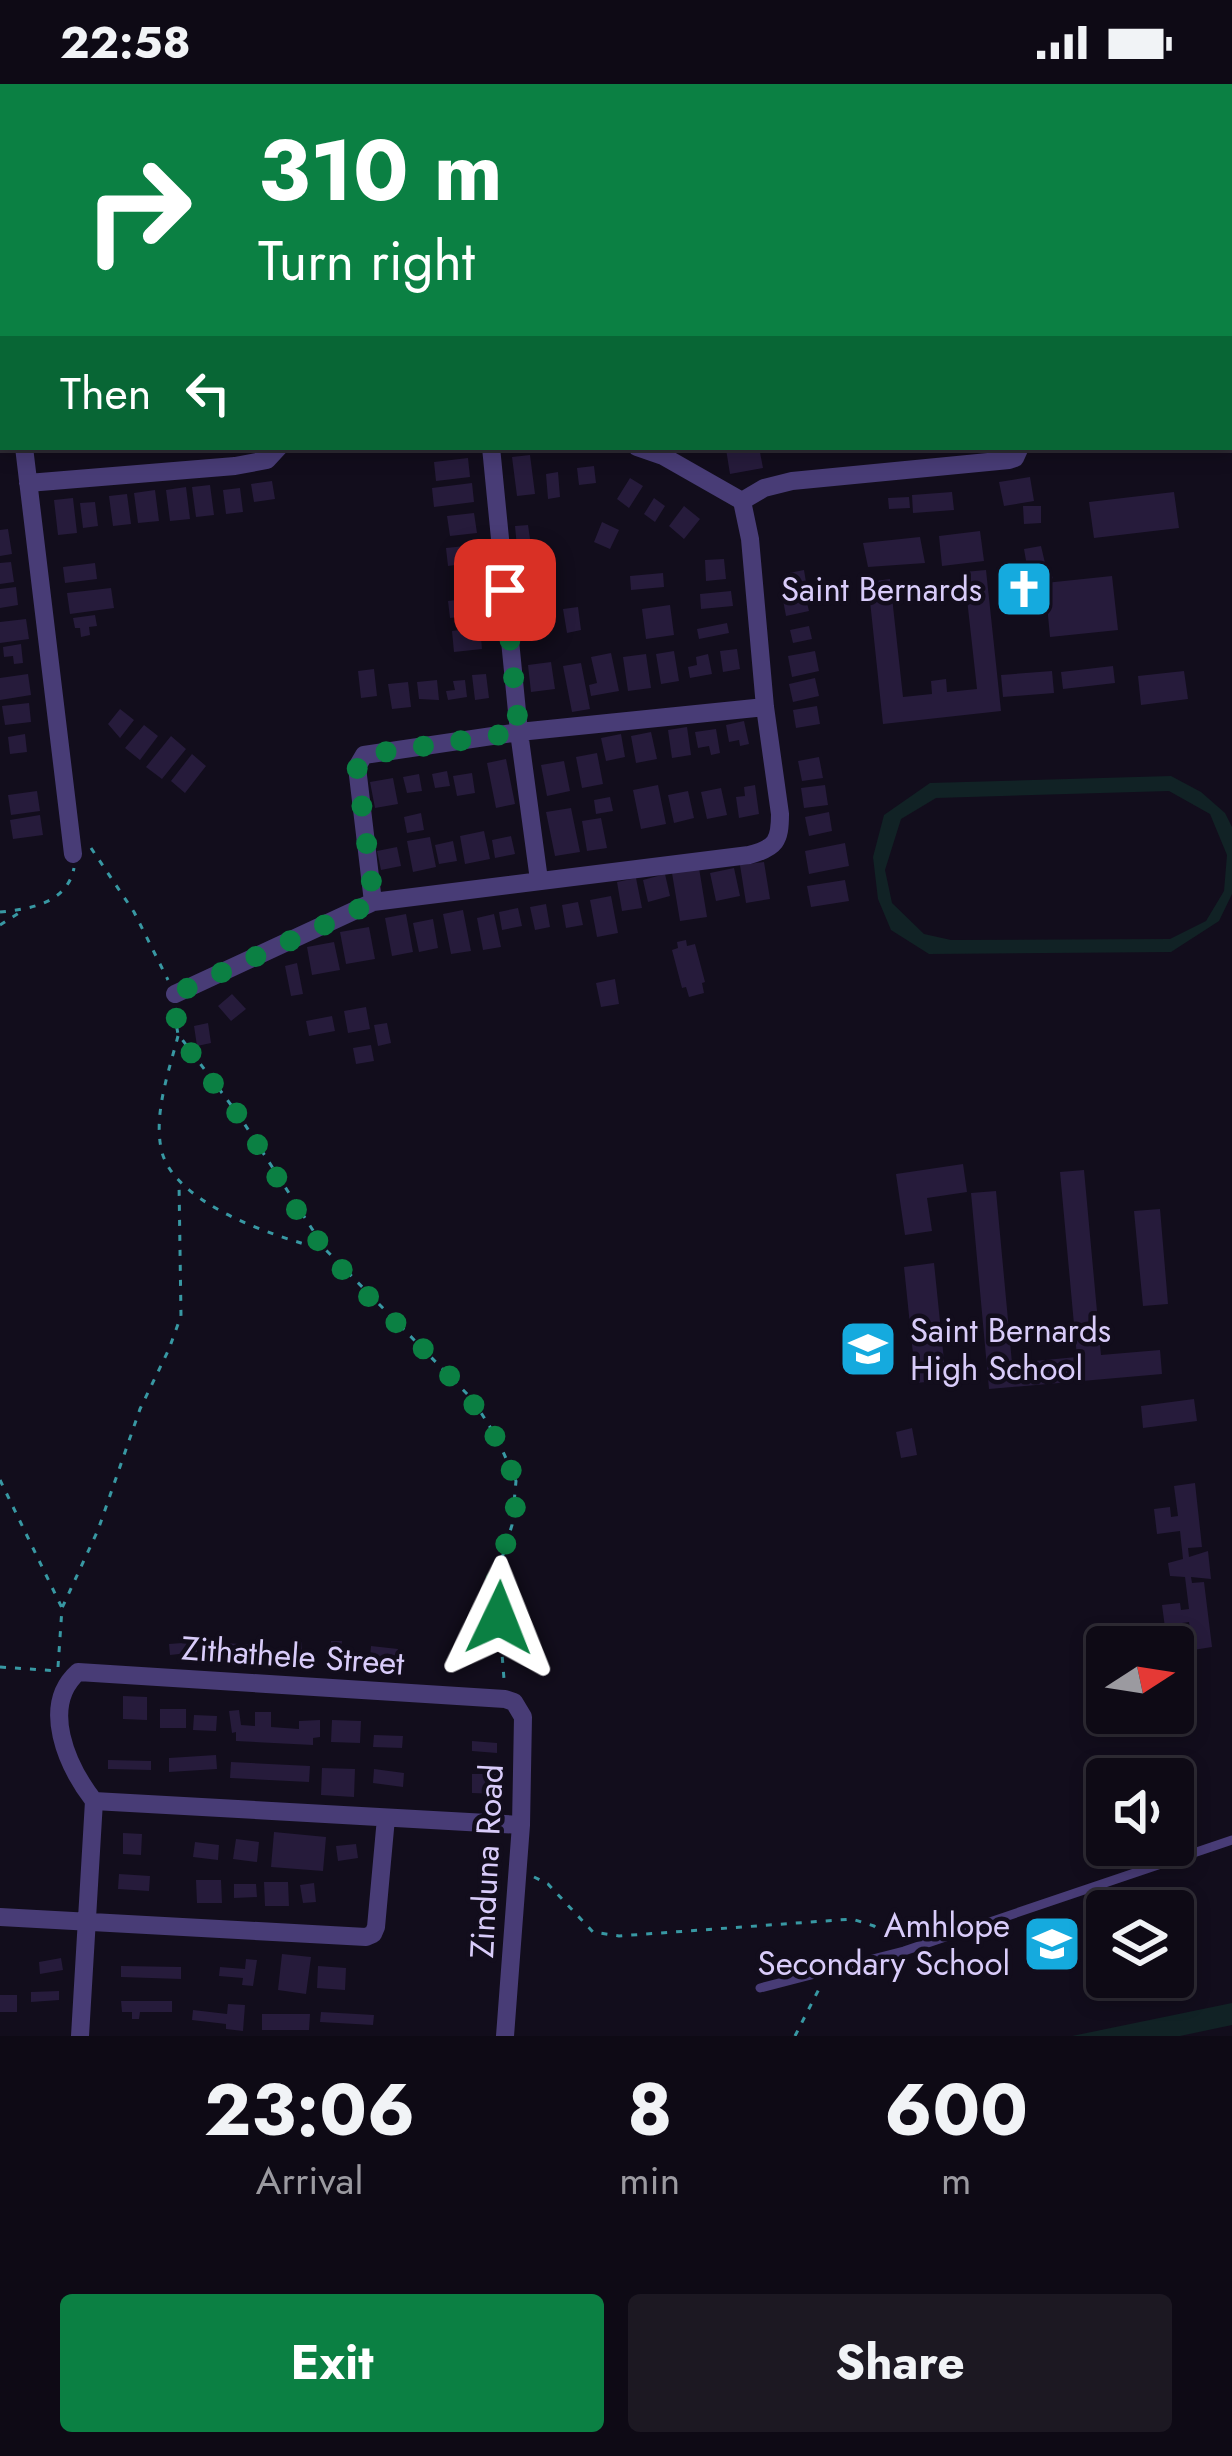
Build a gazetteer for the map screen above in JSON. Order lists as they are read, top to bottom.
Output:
{
  "streets": {
    "street": ["Zithathele Street", "Zinduna Road"]
  },
  "crossings": [
    ["Zithathele Street", "Zinduna Road"]
  ],
  "places": {
    "church": ["Saint Bernards"],
    "school or university": ["Saint Bernards High School", "Amhlope Secondary School"]
  },
  "north": "right",
  "page": {
    "status": "22:58",
    "turn": ["310 m", "Turn right"],
    "then": "Then",
    "eta": [
      "23:06",
      "Arrival",
      "8",
      "min",
      "600",
      "m"
    ],
    "buttons": ["Exit", "Share"]
  }
}
